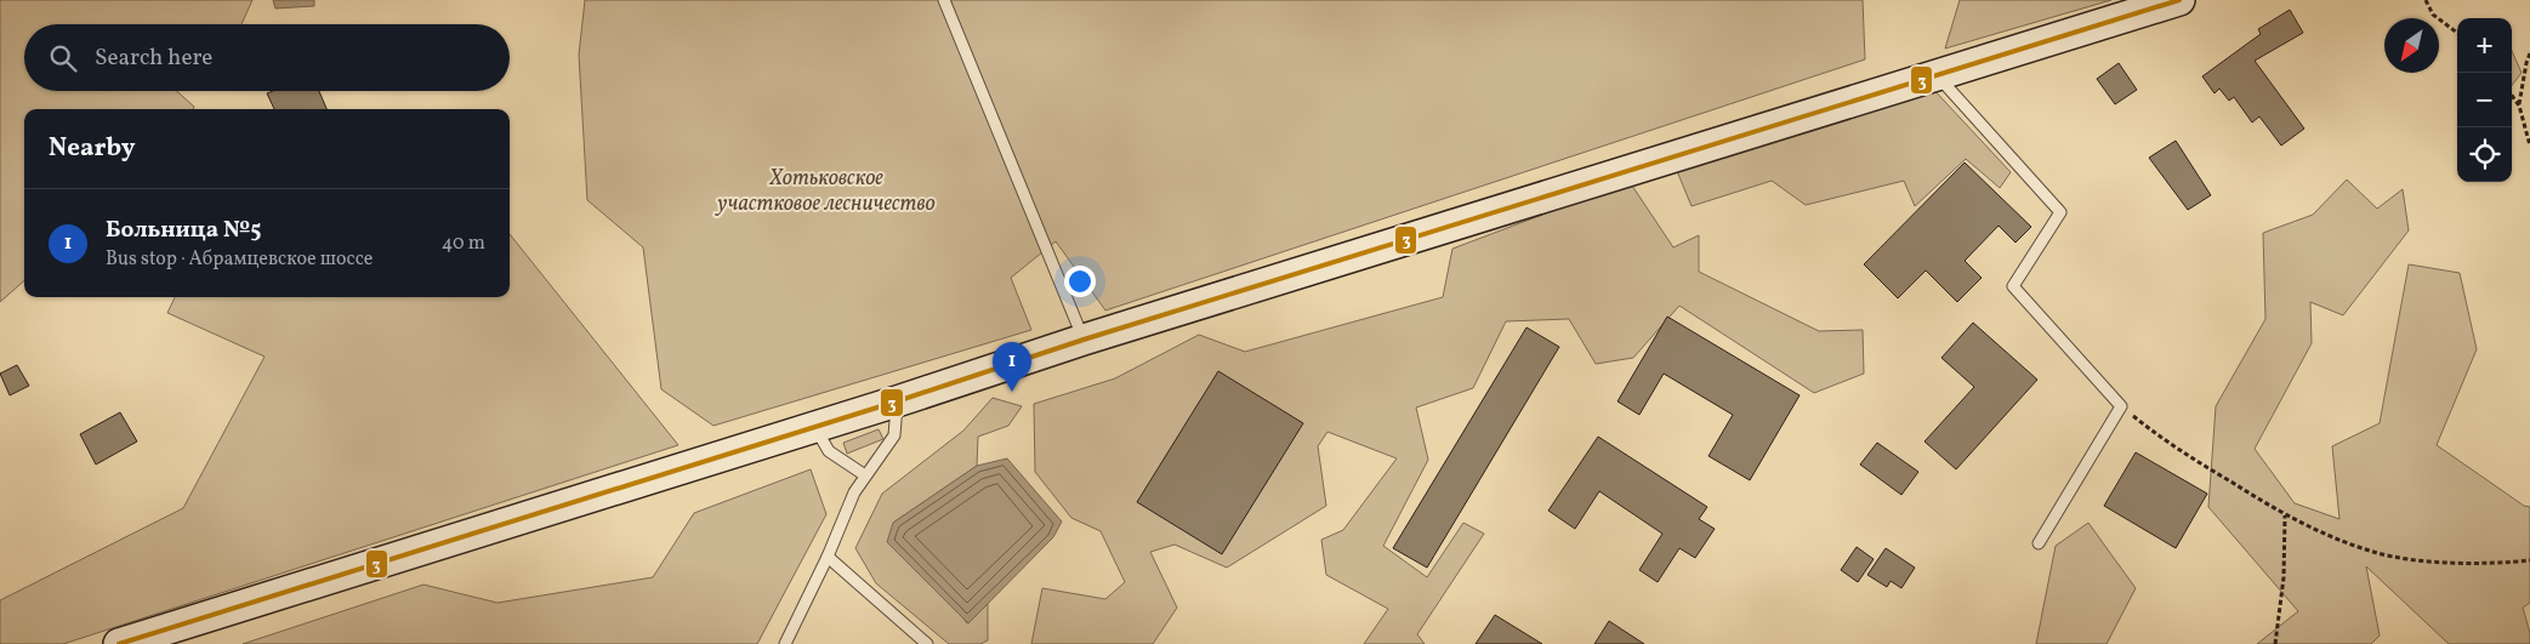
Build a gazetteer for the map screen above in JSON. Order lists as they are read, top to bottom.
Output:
{
  "parks": ["Хотьковское участковое лесничество"],
  "lines": ["transit line 3"],
  "north": "bottom left",
  "page": {
    "map_buttons": ["+", "−"],
    "search": "Search here",
    "heading": "Nearby",
    "list": [
      {
        "mark": "1",
        "name": "Больница №5",
        "note": "Bus stop · Абрамцевское шоссе",
        "value": "40 m"
      }
    ],
    "pins": "1"
  }
}
